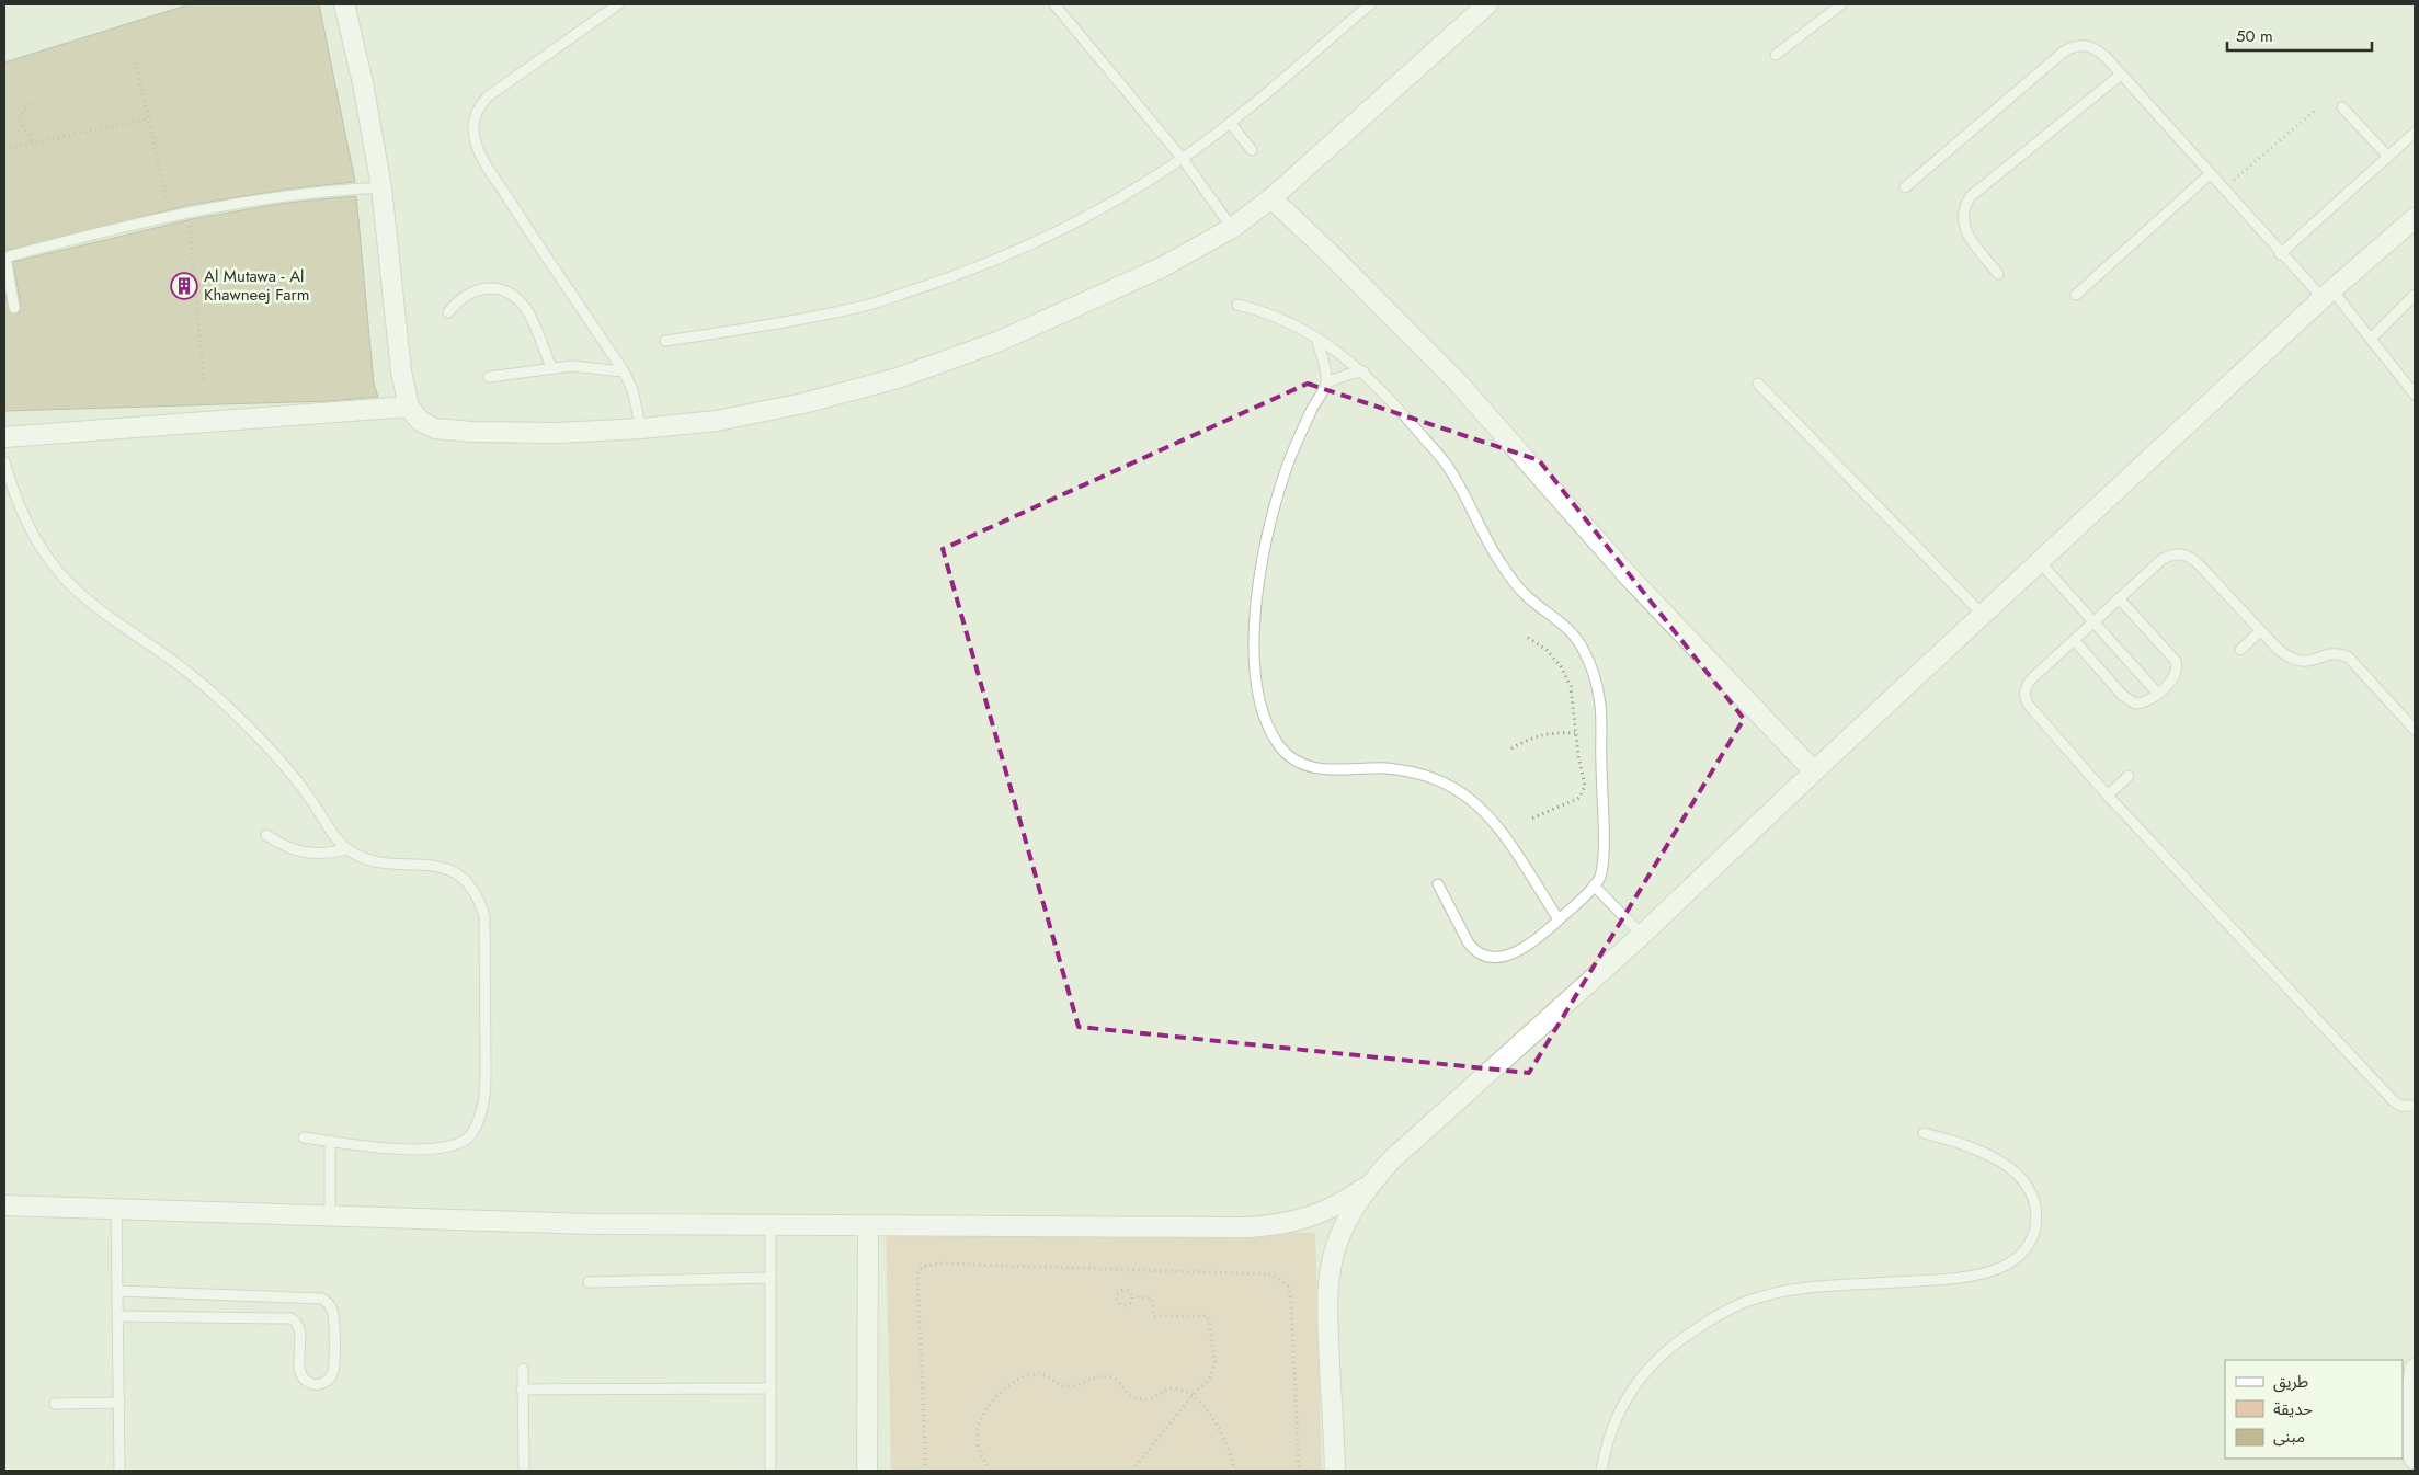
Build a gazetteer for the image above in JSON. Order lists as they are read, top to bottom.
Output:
{
  "places": {
    "building": ["Al Mutawa - Al Khawneej Farm"]
  },
  "legend": ["طريق", "حديقة", "مبنى"],
  "scale_bar": "50 m"
}
